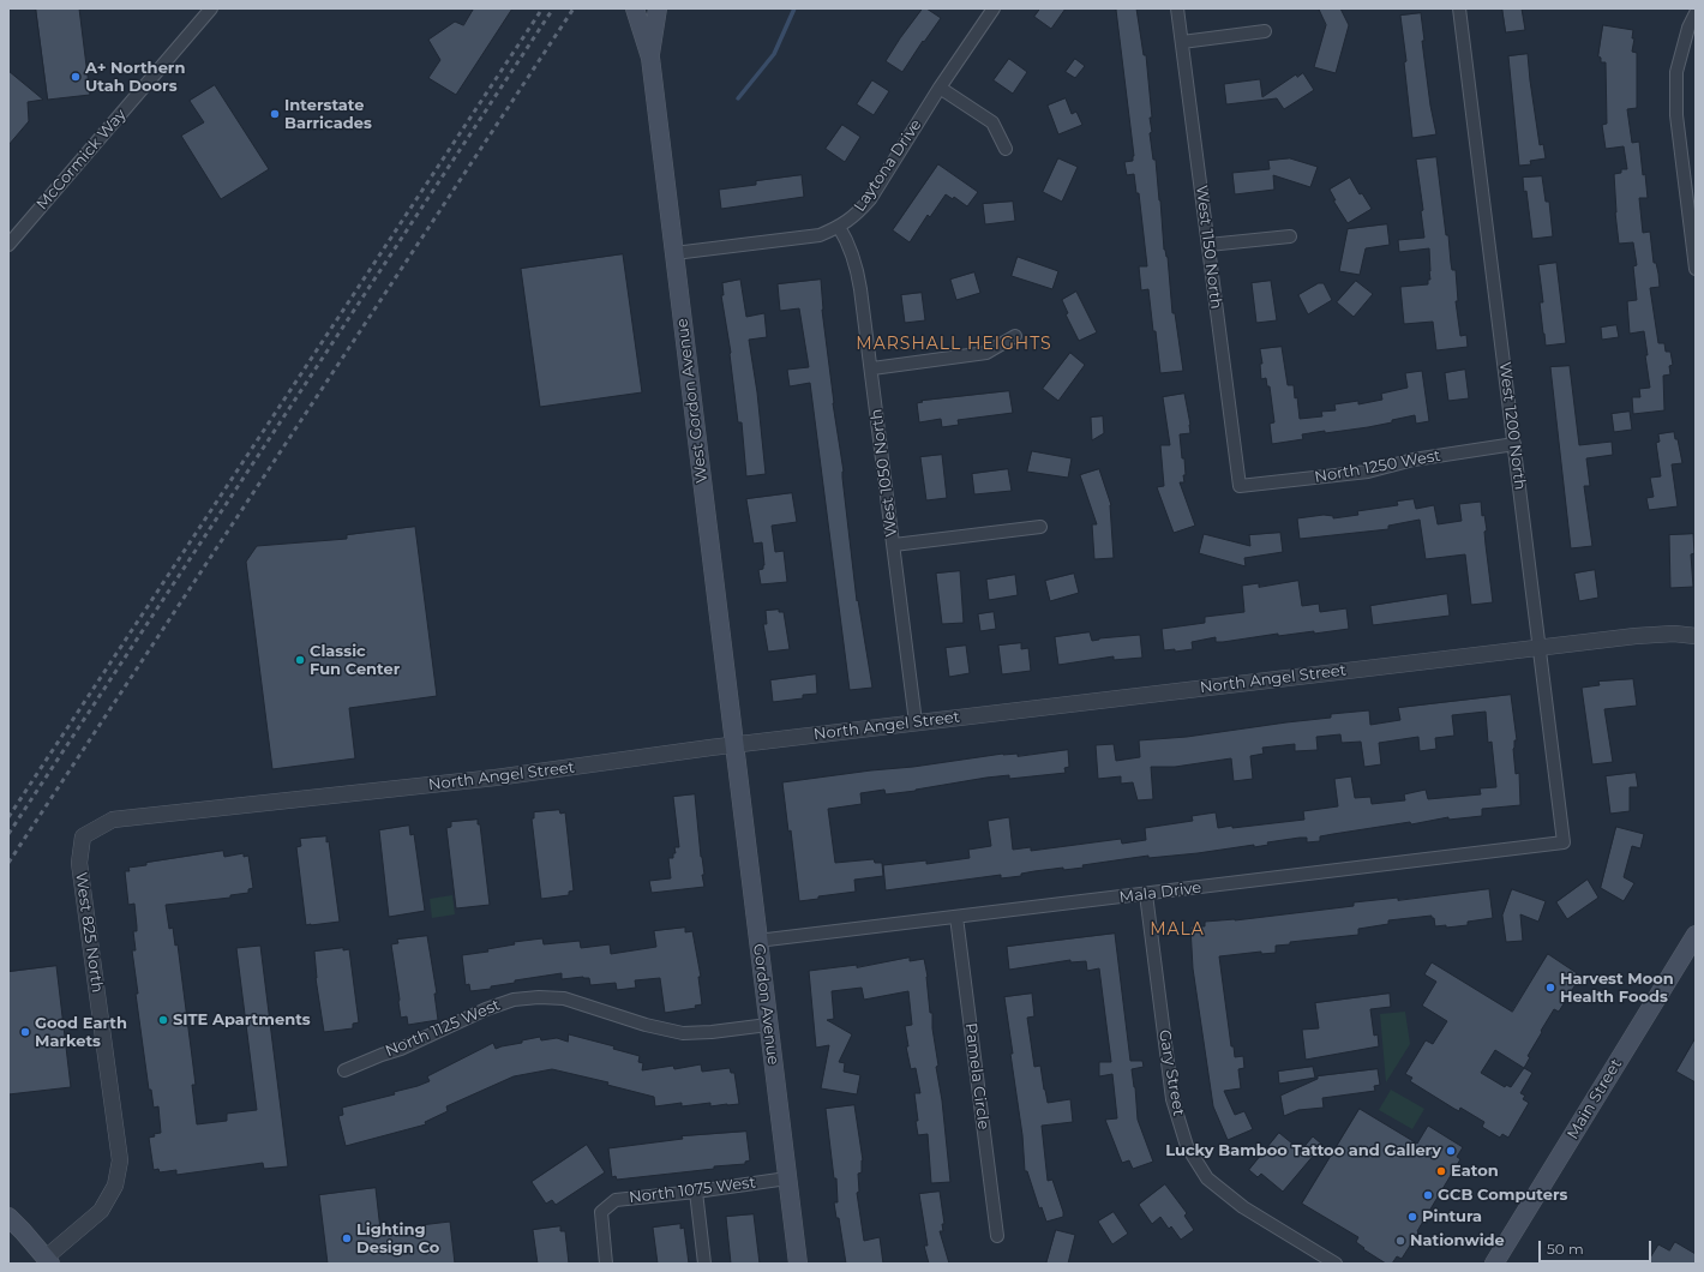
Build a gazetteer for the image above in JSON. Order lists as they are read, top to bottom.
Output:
{
  "streets": {
    "main road": ["West Gordon Avenue", "Gordon Avenue", "Main Street"],
    "street": [
      "McCormick Way",
      "Laytona Drive",
      "West 1150 North",
      "West 1200 North",
      "North 1250 West",
      "West 1050 North",
      "North Angel Street",
      "Mala Drive",
      "West 825 North",
      "North 1125 West",
      "Gary Street",
      "Pamela Circle",
      "North 1075 West"
    ]
  },
  "crossings": [
    ["Laytona Drive", "West Gordon Avenue"],
    ["Laytona Drive", "West 1050 North"],
    ["West 1150 North", "North 1250 West"],
    ["West Gordon Avenue", "North Angel Street"],
    ["West Gordon Avenue", "Gordon Avenue"],
    ["West 1200 North", "North 1250 West"],
    ["West 1200 North", "North Angel Street"],
    ["West 1200 North", "Mala Drive"],
    ["West 1050 North", "North Angel Street"],
    ["North Angel Street", "West 825 North"],
    ["North Angel Street", "Gordon Avenue"],
    ["Mala Drive", "Gordon Avenue"],
    ["Mala Drive", "Gary Street"],
    ["Mala Drive", "Pamela Circle"],
    ["Gordon Avenue", "North 1125 West"],
    ["Gordon Avenue", "North 1075 West"]
  ],
  "districts": ["MARSHALL HEIGHTS", "MALA"],
  "places": [
    "A+ Northern Utah Doors",
    "Interstate Barricades",
    "Classic Fun Center",
    "Harvest Moon Health Foods",
    "SITE Apartments",
    "Good Earth Markets",
    "Lucky Bamboo Tattoo and Gallery",
    "Eaton",
    "GCB Computers",
    "Pintura",
    "Lighting Design Co",
    "Nationwide"
  ],
  "scale_bar": "50 m"
}
